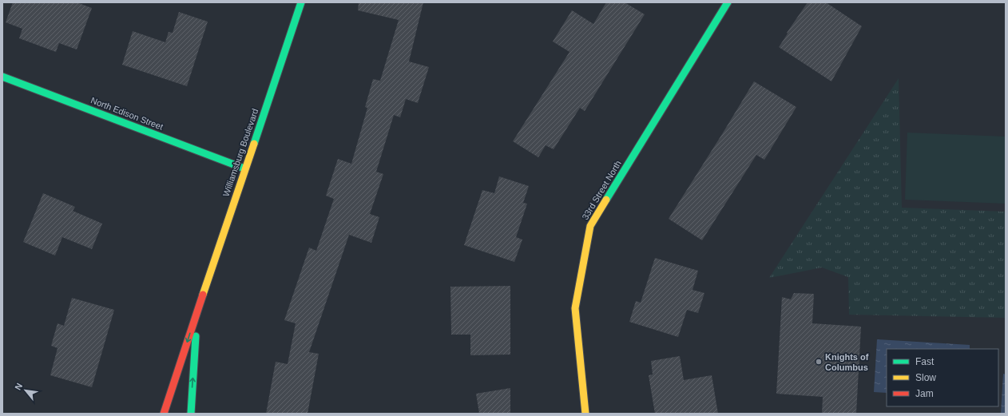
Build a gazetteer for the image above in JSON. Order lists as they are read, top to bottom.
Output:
{
  "streets": {
    "street": ["North Edison Street", "Williamsburg Boulevard", "33rd Street North"]
  },
  "crossings": [
    ["North Edison Street", "Williamsburg Boulevard"]
  ],
  "places": ["Knights of Columbus"],
  "legend": ["Fast", "Slow", "Jam"],
  "north": "top left"
}
